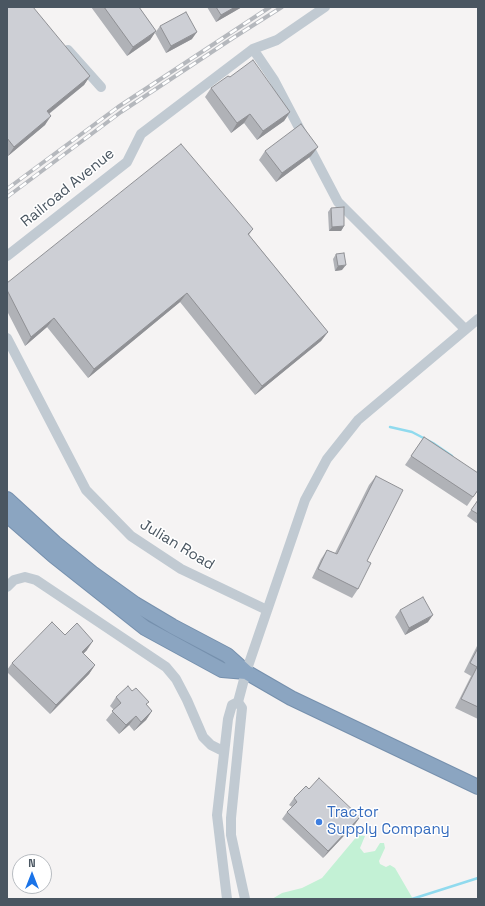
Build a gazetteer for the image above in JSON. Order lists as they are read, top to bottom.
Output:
{
  "streets": {
    "street": ["Railroad Avenue", "Julian Road"]
  },
  "places": ["Tractor Supply Company"],
  "north": "top"
}
